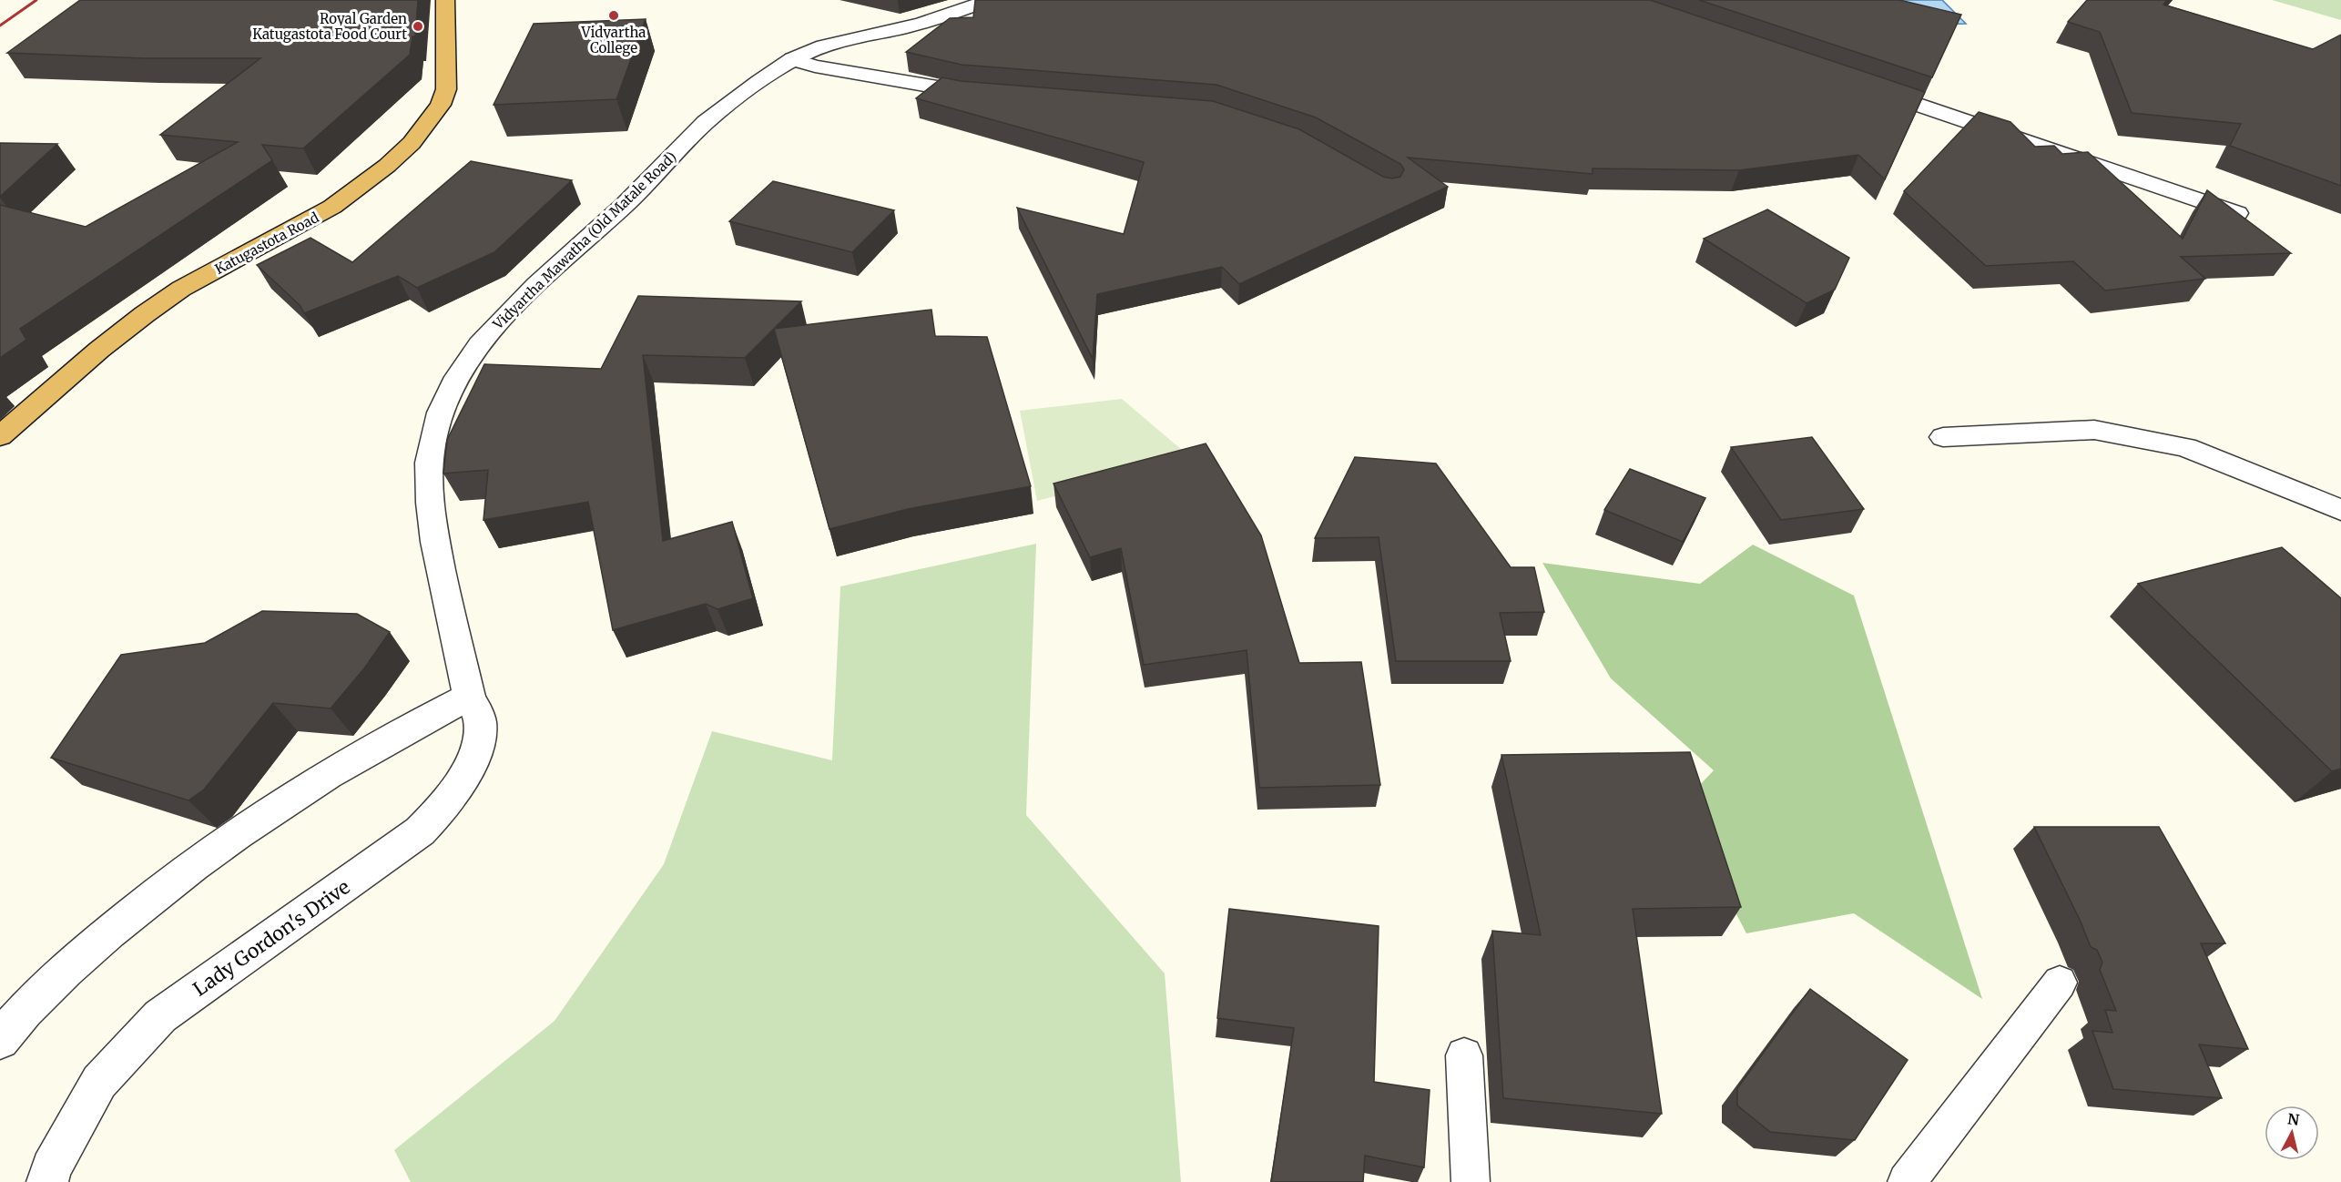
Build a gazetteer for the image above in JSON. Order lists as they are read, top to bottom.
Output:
{
  "streets": {
    "highway": ["Katugastota Road"],
    "street": ["Vidyartha Mawatha (Old Matale Road)", "Lady Gordon's Drive"]
  },
  "crossings": [
    ["Vidyartha Mawatha (Old Matale Road)", "Lady Gordon's Drive"]
  ],
  "places": ["Vidyartha College", "Royal Garden Katugastota Food Court"],
  "north": "top"
}
